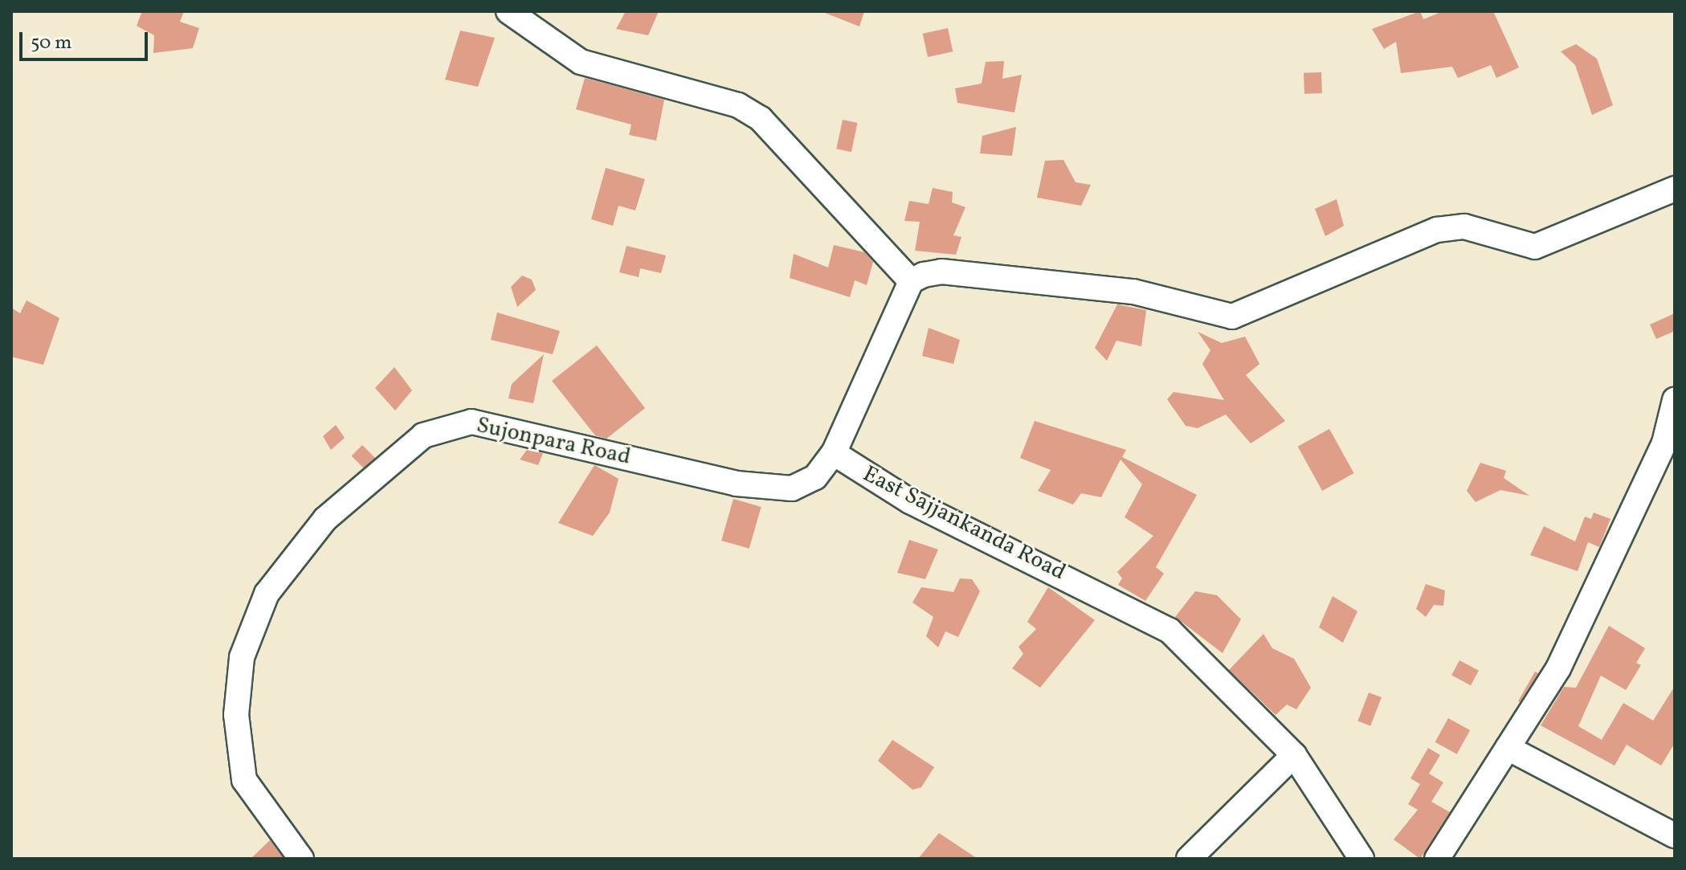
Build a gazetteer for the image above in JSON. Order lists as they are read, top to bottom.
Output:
{
  "streets": {
    "street": ["Sujonpara Road", "East Sajjankanda Road"]
  },
  "crossings": [
    ["Sujonpara Road", "East Sajjankanda Road"]
  ],
  "scale_bar": "50 m"
}
